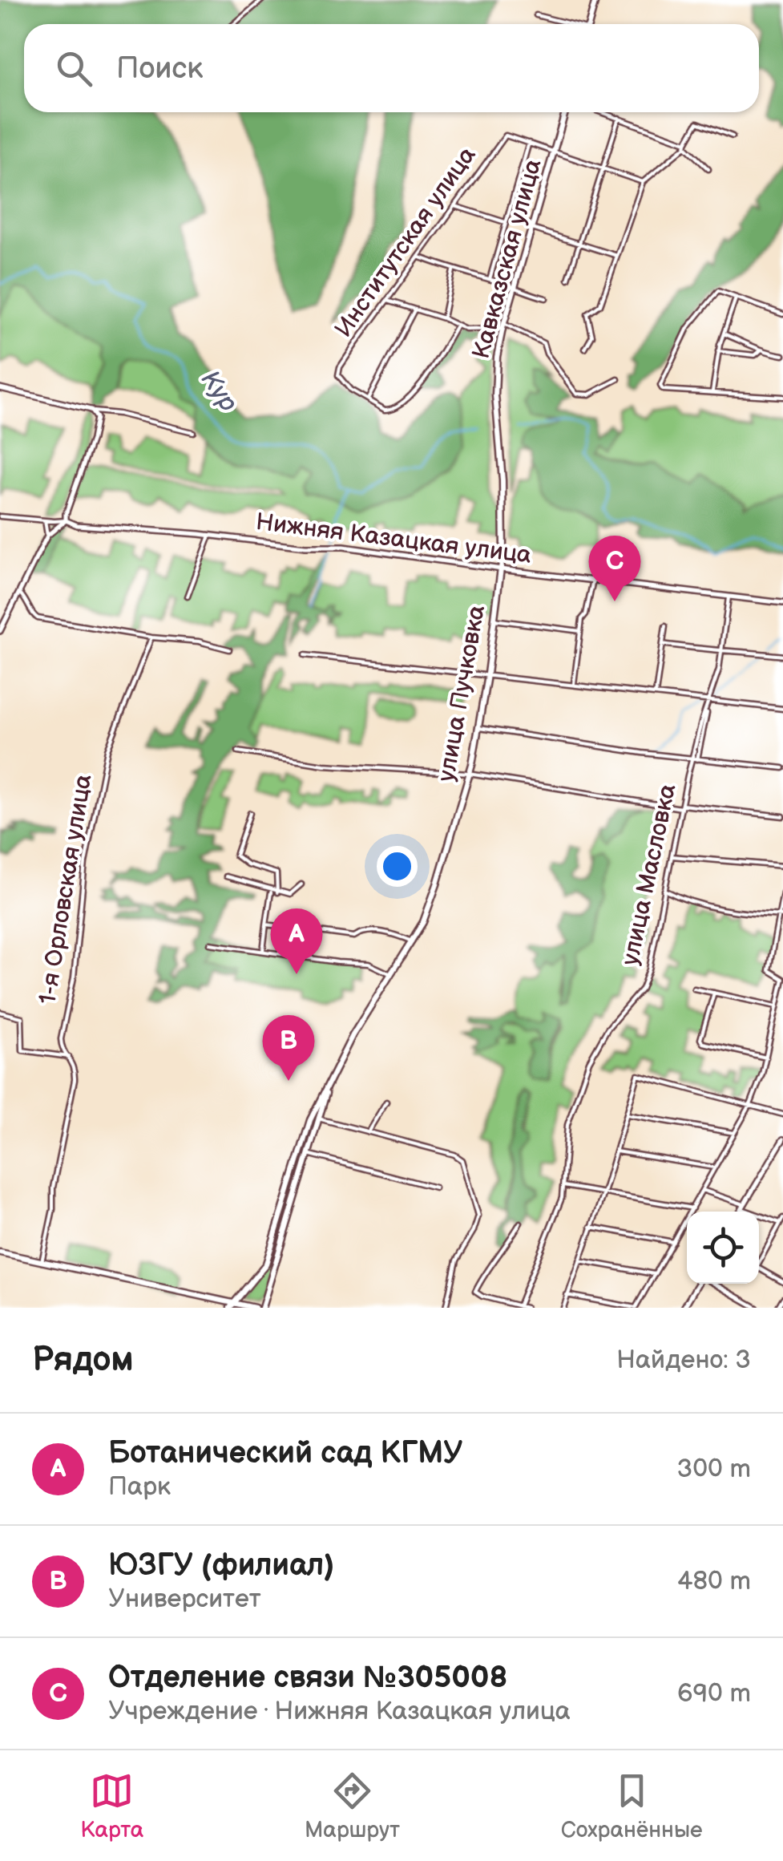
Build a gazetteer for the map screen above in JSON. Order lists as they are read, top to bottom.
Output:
{
  "streets": {
    "main road": ["Кавказская улица", "Нижняя Казацкая улица", "улица Пучковка"],
    "street": ["Институтская улица", "улица Масловка", "1-я Орловская улица"]
  },
  "crossings": [
    ["Институтская улица", "Кавказская улица"],
    ["Кавказская улица", "Нижняя Казацкая улица"],
    ["Кавказская улица", "улица Пучковка"],
    ["Нижняя Казацкая улица", "улица Пучковка"],
    ["Нижняя Казацкая улица", "улица Масловка"]
  ],
  "water": ["Кур"],
  "page": {
    "search": "Поиск",
    "pins": ["C", "A", "B"],
    "heading": ["Рядом", "Найдено: 3"],
    "list": [
      {
        "mark": "A",
        "name": "Ботанический сад КГМУ",
        "note": "Парк",
        "value": "300 m"
      },
      {
        "mark": "B",
        "name": "ЮЗГУ (филиал)",
        "note": "Университет",
        "value": "480 m"
      },
      {
        "mark": "C",
        "name": "Отделение связи №305008",
        "note": "Учреждение · Нижняя Казацкая улица",
        "value": "690 m"
      }
    ],
    "nav": ["Карта", "Маршрут", "Сохранённые"]
  }
}
